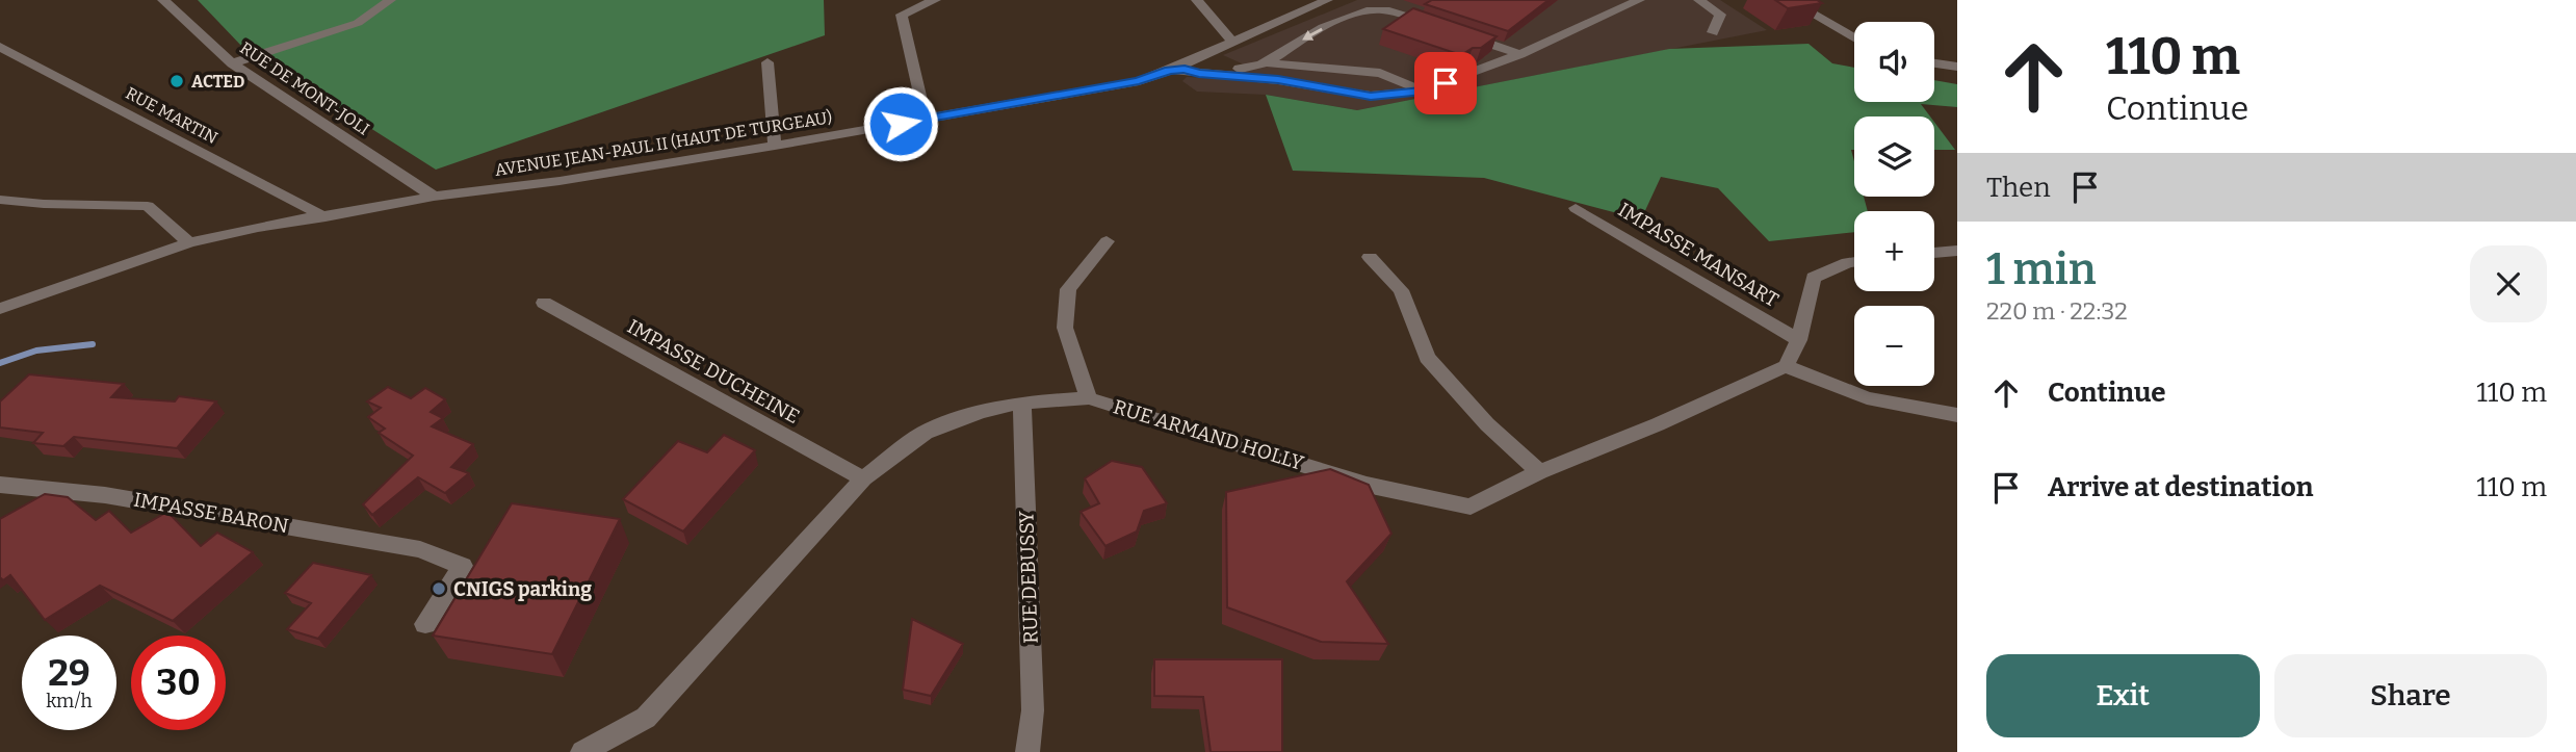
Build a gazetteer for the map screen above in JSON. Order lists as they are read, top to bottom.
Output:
{
  "streets": {
    "street": [
      "RUE DE MONT-JOLI",
      "RUE MARTIN",
      "AVENUE JEAN-PAUL II (HAUT DE TURGEAU)",
      "IMPASSE MANSART",
      "IMPASSE DUCHEINE",
      "RUE ARMAND HOLLY",
      "IMPASSE BARON",
      "RUE DEBUSSY"
    ]
  },
  "crossings": [
    ["RUE DE MONT-JOLI", "AVENUE JEAN-PAUL II (HAUT DE TURGEAU)"],
    ["RUE MARTIN", "AVENUE JEAN-PAUL II (HAUT DE TURGEAU)"],
    ["IMPASSE DUCHEINE", "RUE ARMAND HOLLY"],
    ["RUE ARMAND HOLLY", "RUE DEBUSSY"]
  ],
  "places": ["ACTED", "CNIGS parking"],
  "page": {
    "turn": ["110 m", "Continue"],
    "map_buttons": ["+", "−"],
    "then": "Then",
    "heading": ["1 min", "220 m · 22:32"],
    "list": [
      {
        "name": "Continue",
        "value": "110 m"
      },
      {
        "name": "Arrive at destination",
        "value": "110 m"
      }
    ],
    "speed": "29 km/h",
    "limit": "30",
    "buttons": ["Exit", "Share"]
  }
}
